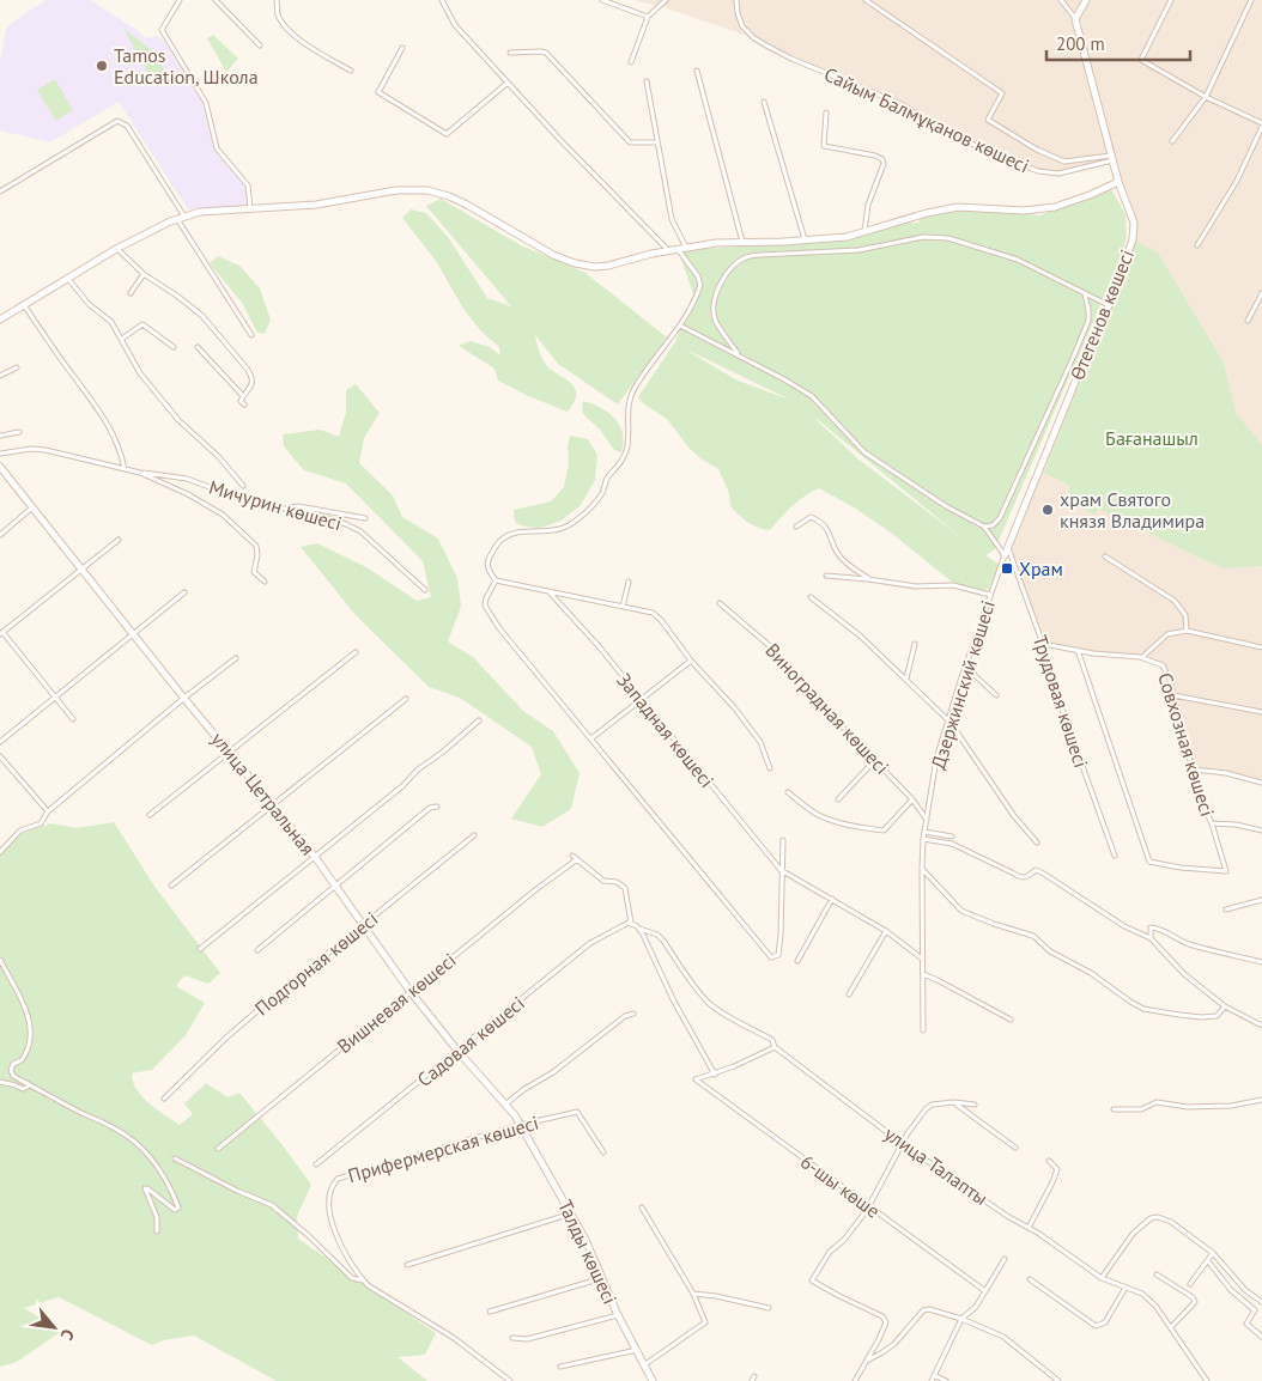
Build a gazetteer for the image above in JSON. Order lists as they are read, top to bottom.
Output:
{
  "streets": {
    "street": [
      "Сайым Балмұқанов көшесі",
      "Өтегенов көшесі",
      "Мичурин көшесі",
      "Дзержинский көшесі",
      "Трудовая көшесі",
      "Виноградная көшесі",
      "Западная көшесі",
      "Совхозная көшесі",
      "улица Цетральная",
      "Подгорная көшесі",
      "Вишневая көшесі",
      "Садовая көшесі",
      "Прифермерская көшесі",
      "улица Талапты",
      "6-шы көше",
      "Талды көшесі"
    ]
  },
  "crossings": [
    ["Сайым Балмұқанов көшесі", "Өтегенов көшесі"],
    ["Өтегенов көшесі", "Дзержинский көшесі"],
    ["Өтегенов көшесі", "Трудовая көшесі"],
    ["Дзержинский көшесі", "Виноградная көшесі"],
    ["Трудовая көшесі", "Совхозная көшесі"],
    ["улица Цетральная", "Подгорная көшесі"],
    ["улица Цетральная", "Вишневая көшесі"],
    ["улица Цетральная", "Садовая көшесі"],
    ["улица Цетральная", "Прифермерская көшесі"],
    ["улица Цетральная", "Талды көшесі"],
    ["Садовая көшесі", "улица Талапты"],
    ["Прифермерская көшесі", "Талды көшесі"]
  ],
  "parks": ["Бағанашыл"],
  "places": {
    "other": ["Tamos Education, Школа", "храм Святого князя Владимира"],
    "transit": ["Храм"]
  },
  "scale_bar": "200 m",
  "north": "bottom right"
}
